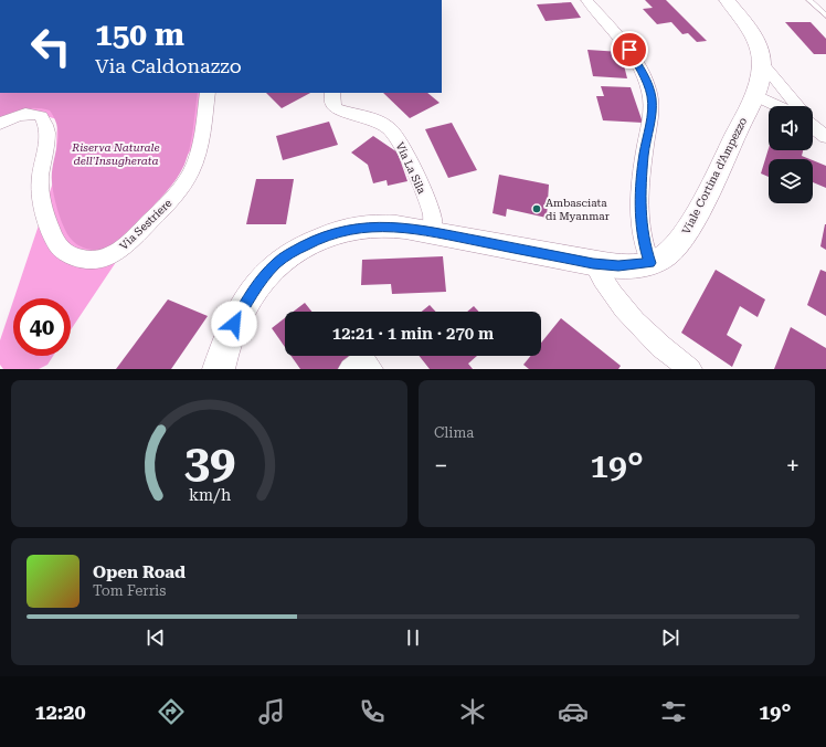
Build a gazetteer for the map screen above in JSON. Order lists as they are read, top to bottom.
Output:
{
  "streets": {
    "street": ["Via La Sila", "Viale Cortina d'Ampezzo", "Via Sestriere"]
  },
  "crossings": [
    ["Via La Sila", "Viale Cortina d'Ampezzo"]
  ],
  "parks": ["Riserva Naturale dell'Insugherata"],
  "places": ["Ambasciata di Myanmar"],
  "page": {
    "turn": ["150 m", "Via Caldonazzo"],
    "limit": "40",
    "trip": "12:21 · 1 min · 270 m",
    "tile": "Clima",
    "heat": ["−", "19°", "+"],
    "song": ["Open Road", "Tom Ferris"],
    "tabs": ["12:20", "19°"],
    "gauge": ["39", "km/h"]
  }
}
